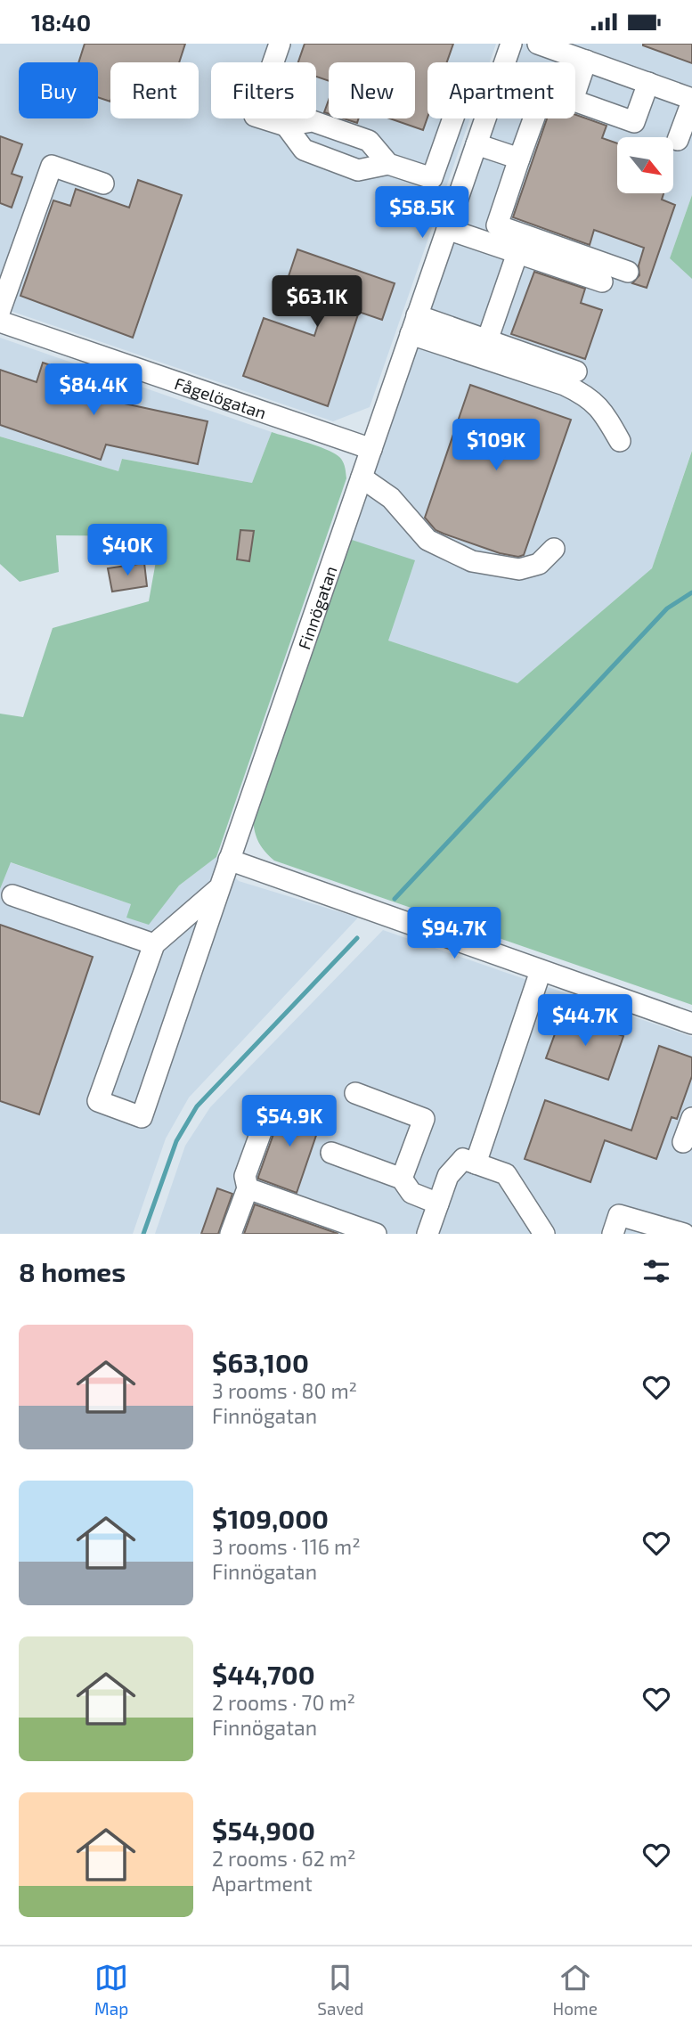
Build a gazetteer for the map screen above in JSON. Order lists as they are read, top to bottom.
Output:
{
  "streets": {
    "street": ["Fågelögatan", "Finnögatan"]
  },
  "crossings": [
    ["Fågelögatan", "Finnögatan"]
  ],
  "north": "bottom right",
  "page": {
    "status": "18:40",
    "chip": [
      "Buy",
      "Rent",
      "Filters",
      "New",
      "Apartment"
    ],
    "price": [
      "$58.5K",
      "$63.1K",
      "$84.4K",
      "$109K",
      "$40K",
      "$94.7K",
      "$44.7K",
      "$54.9K"
    ],
    "heading": "8 homes",
    "list": [
      {
        "name": "$63,100",
        "note": "3 rooms · 80 m² · Finnögatan"
      },
      {
        "name": "$109,000",
        "note": "3 rooms · 116 m² · Finnögatan"
      },
      {
        "name": "$44,700",
        "note": "2 rooms · 70 m² · Finnögatan"
      },
      {
        "name": "$54,900",
        "note": "2 rooms · 62 m² · Apartment"
      }
    ],
    "tabs": ["Map", "Saved", "Home"]
  }
}
